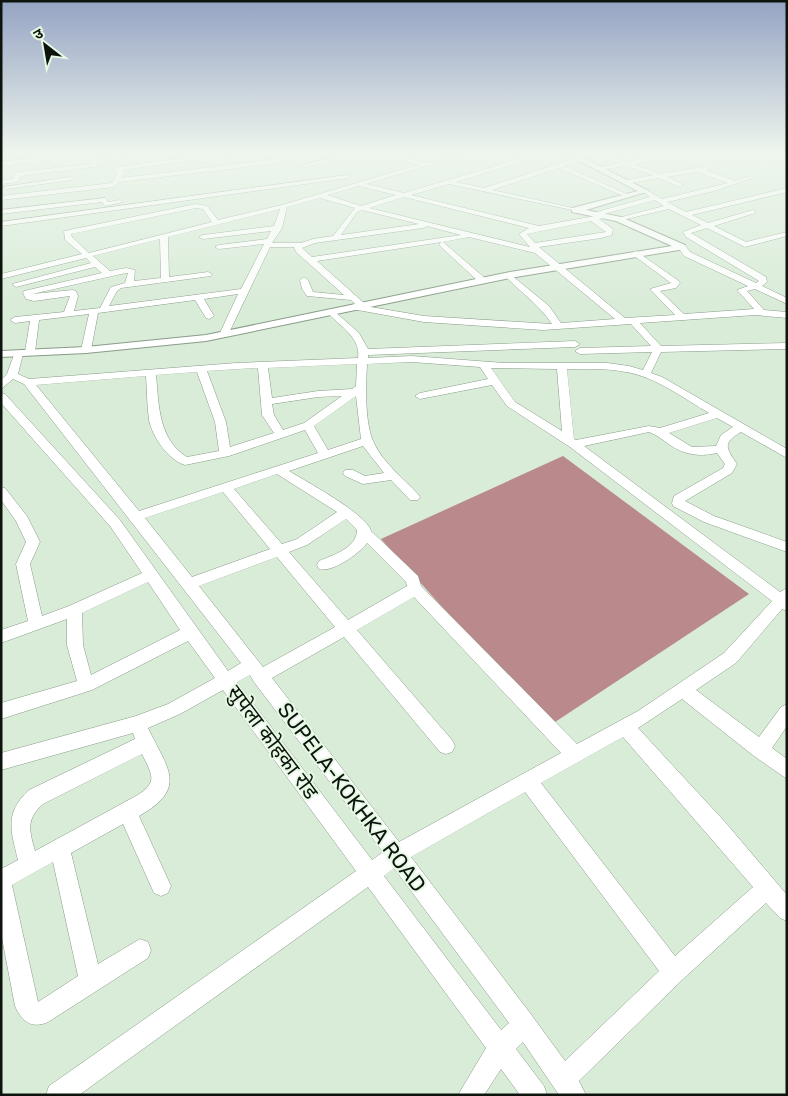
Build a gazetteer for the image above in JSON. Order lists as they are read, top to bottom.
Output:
{
  "streets": {
    "street": ["सुपेला कोहका रोड", "SUPELA-KOKHKA ROAD"]
  },
  "north": "top left"
}
